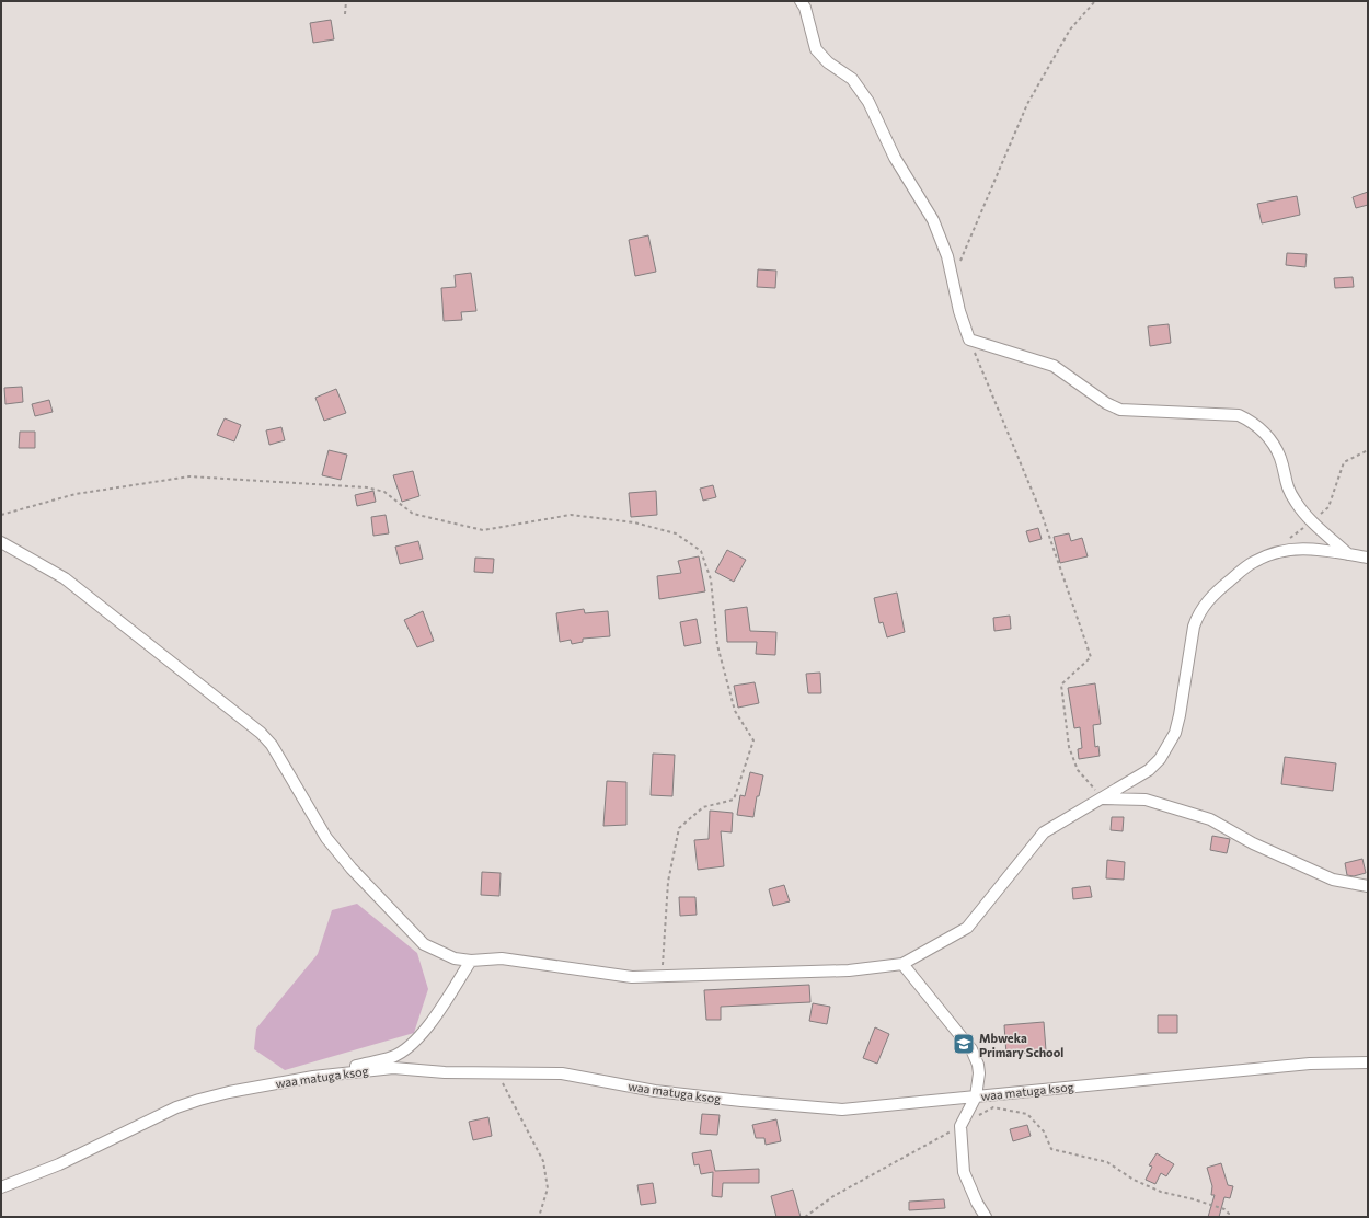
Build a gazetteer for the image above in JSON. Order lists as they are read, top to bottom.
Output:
{
  "streets": {
    "street": ["waa matuga ksog"]
  },
  "places": {
    "school or university": ["Mbweka Primary School"]
  }
}
